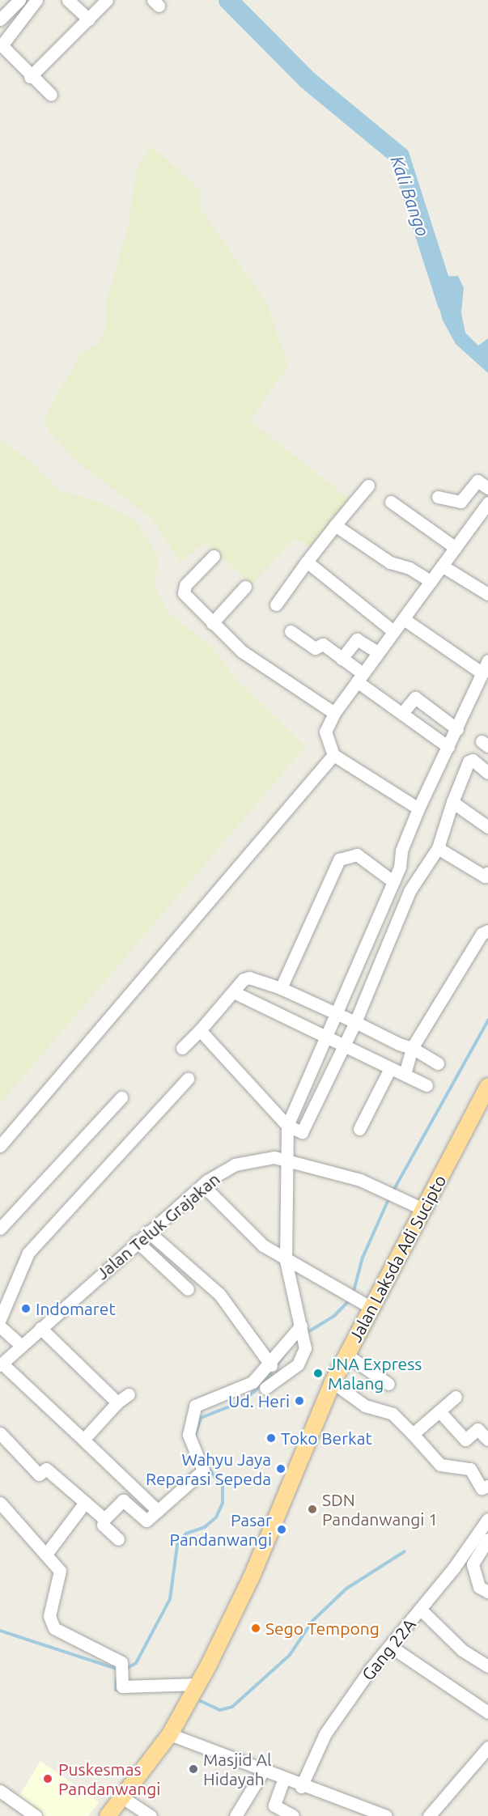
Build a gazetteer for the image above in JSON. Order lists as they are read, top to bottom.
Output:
{
  "streets": {
    "main road": ["Jalan Laksda Adi Sucipto"],
    "street": ["Jalan Teluk Grajakan", "Gang 22A"]
  },
  "crossings": [
    ["Jalan Teluk Grajakan", "Jalan Laksda Adi Sucipto"]
  ],
  "water": ["Kali Bango"],
  "places": [
    "Indomaret",
    "JNA Express Malang",
    "Ud. Heri",
    "Toko Berkat",
    "Wahyu Jaya Reparasi Sepeda",
    "SDN Pandanwangi 1",
    "Pasar Pandanwangi",
    "Sego Tempong",
    "Masjid Al Hidayah",
    "Puskesmas Pandanwangi"
  ]
}
